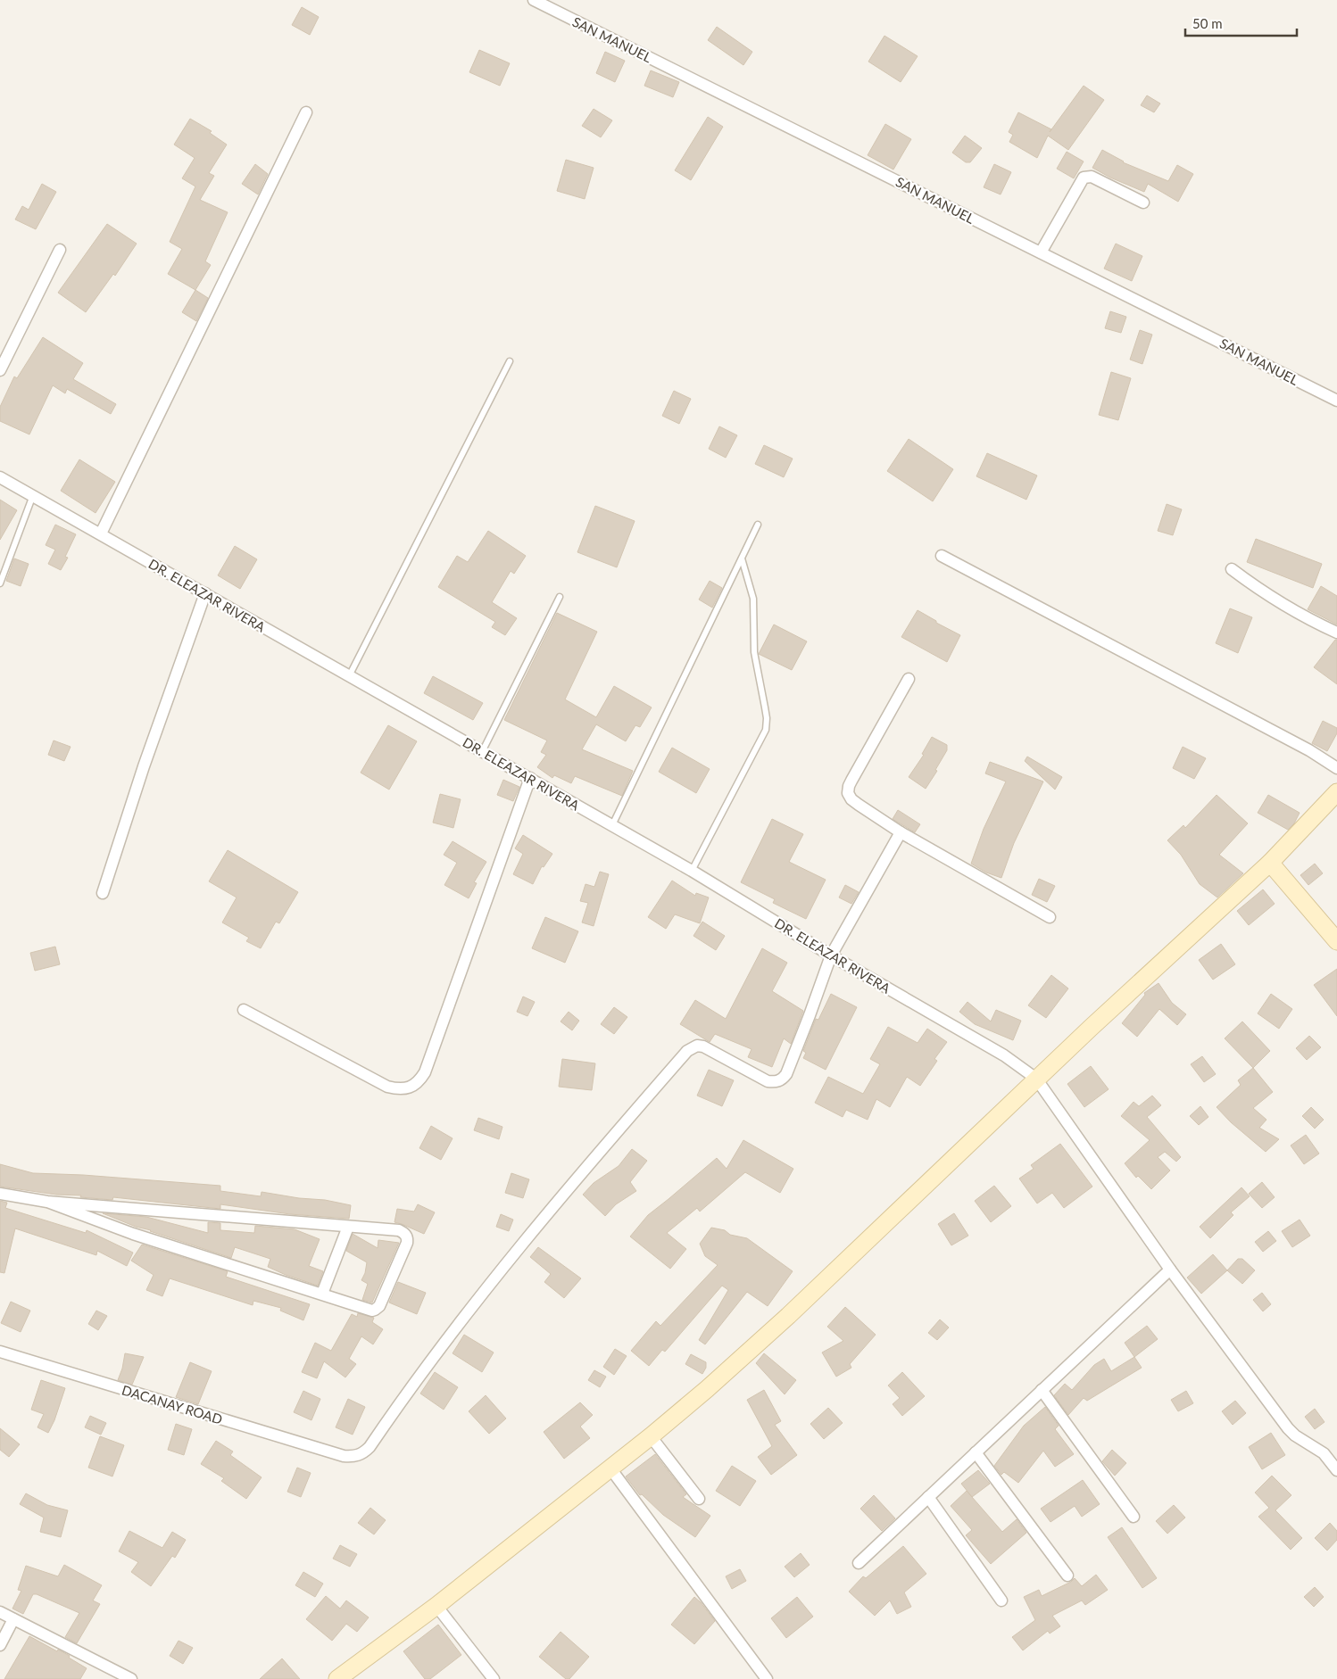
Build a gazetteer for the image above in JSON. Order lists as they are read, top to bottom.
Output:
{
  "streets": {
    "street": ["SAN MANUEL", "DR. ELEAZAR RIVERA", "DACANAY ROAD"]
  },
  "crossings": [
    ["DR. ELEAZAR RIVERA", "DACANAY ROAD"]
  ],
  "scale_bar": "50 m"
}
